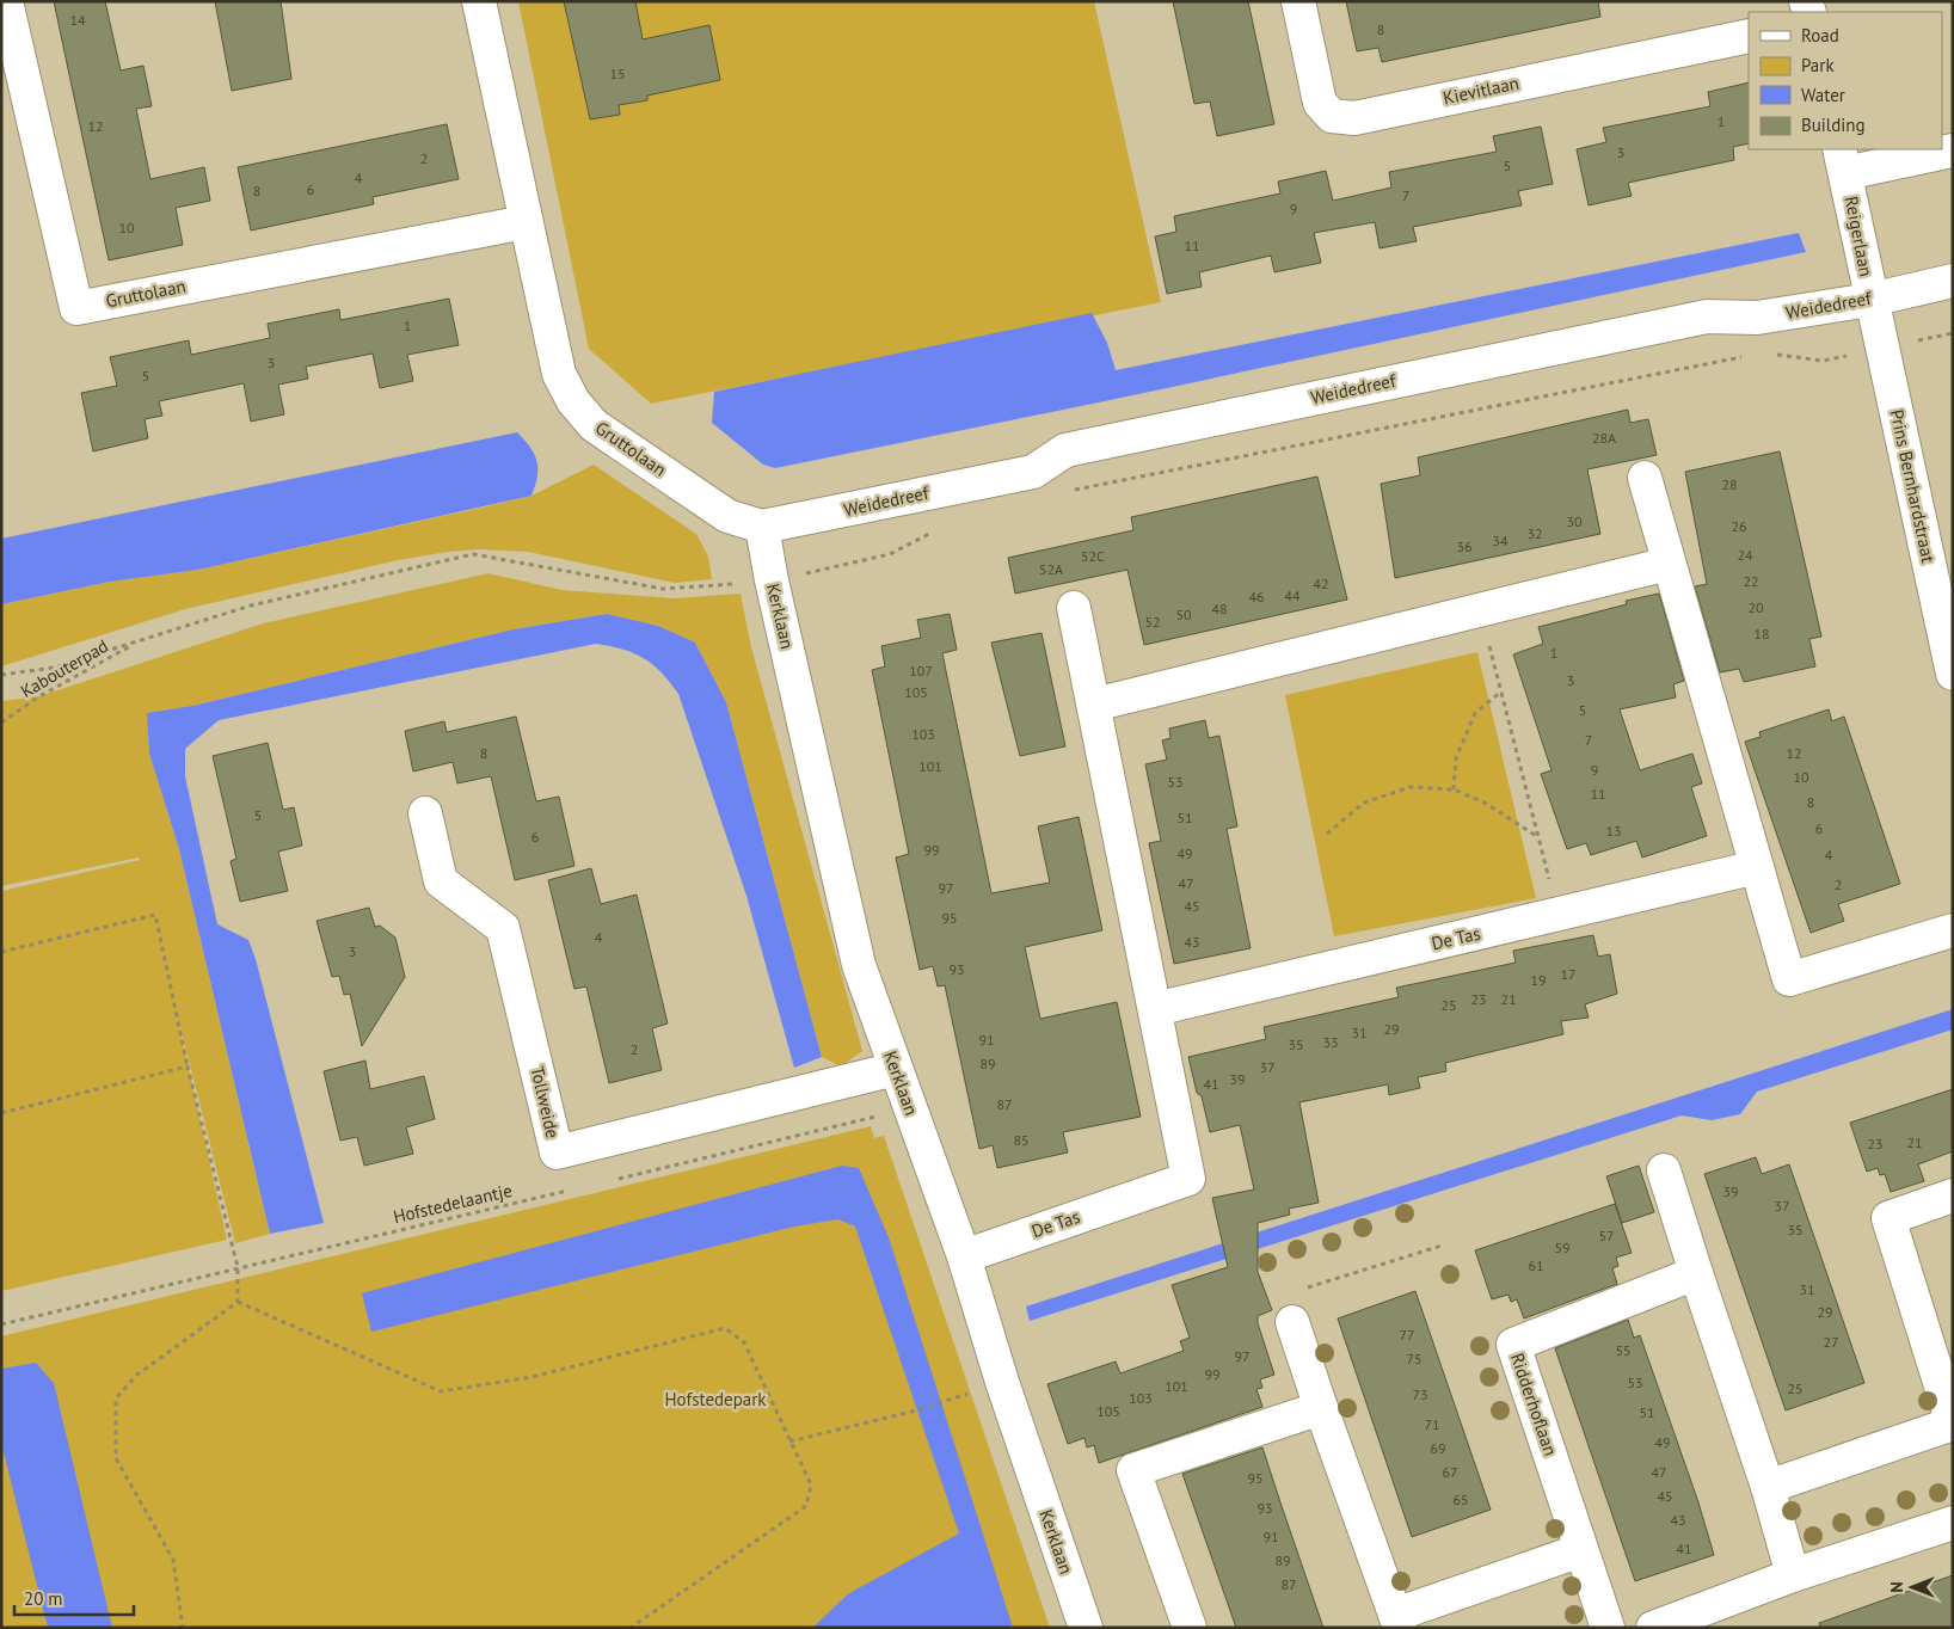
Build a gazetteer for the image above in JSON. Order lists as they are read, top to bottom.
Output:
{
  "streets": {
    "street": [
      "Kievitlaan",
      "Reigerlaan",
      "Gruttolaan",
      "Weidedreef",
      "Prins Bernhardstraat",
      "Kerklaan",
      "De Tas",
      "Tollweide",
      "Ridderhoflaan"
    ],
    "path": ["Kabouterpad", "Hofstedelaantje"]
  },
  "crossings": [
    ["Reigerlaan", "Weidedreef"],
    ["Reigerlaan", "Prins Bernhardstraat"],
    ["Gruttolaan", "Weidedreef"],
    ["Gruttolaan", "Kerklaan"],
    ["Weidedreef", "Prins Bernhardstraat"],
    ["Weidedreef", "Kerklaan"],
    ["Weidedreef", "Kabouterpad"],
    ["Kerklaan", "De Tas"],
    ["Kerklaan", "Tollweide"]
  ],
  "parks": ["Hofstedepark"],
  "house_numbers": [
    "14",
    "8",
    "15",
    "1",
    "12",
    "3",
    "2",
    "5",
    "4",
    "6",
    "8",
    "7",
    "9",
    "10",
    "11",
    "1",
    "3",
    "5",
    "28A",
    "28",
    "30",
    "26",
    "32",
    "34",
    "36",
    "24",
    "52C",
    "52A",
    "22",
    "42",
    "44",
    "46",
    "20",
    "48",
    "50",
    "52",
    "18",
    "1",
    "107",
    "3",
    "105",
    "5",
    "103",
    "7",
    "8",
    "12",
    "101",
    "9",
    "10",
    "53",
    "11",
    "8",
    "5",
    "51",
    "6",
    "13",
    "6",
    "99",
    "49",
    "4",
    "47",
    "2",
    "97",
    "45",
    "95",
    "4",
    "43",
    "3",
    "93",
    "17",
    "19",
    "23",
    "21",
    "25",
    "29",
    "31",
    "91",
    "33",
    "35",
    "2",
    "89",
    "37",
    "39",
    "41",
    "87",
    "85",
    "21",
    "23",
    "39",
    "37",
    "35",
    "57",
    "59",
    "61",
    "31",
    "29",
    "77",
    "27",
    "55",
    "97",
    "75",
    "99",
    "53",
    "101",
    "25",
    "73",
    "103",
    "105",
    "51",
    "71",
    "49",
    "69",
    "67",
    "47",
    "95",
    "45",
    "65",
    "93",
    "43",
    "91",
    "41",
    "89",
    "87"
  ],
  "legend": [
    "Road",
    "Park",
    "Water",
    "Building"
  ],
  "scale_bar": "20 m",
  "north": "left"
}
